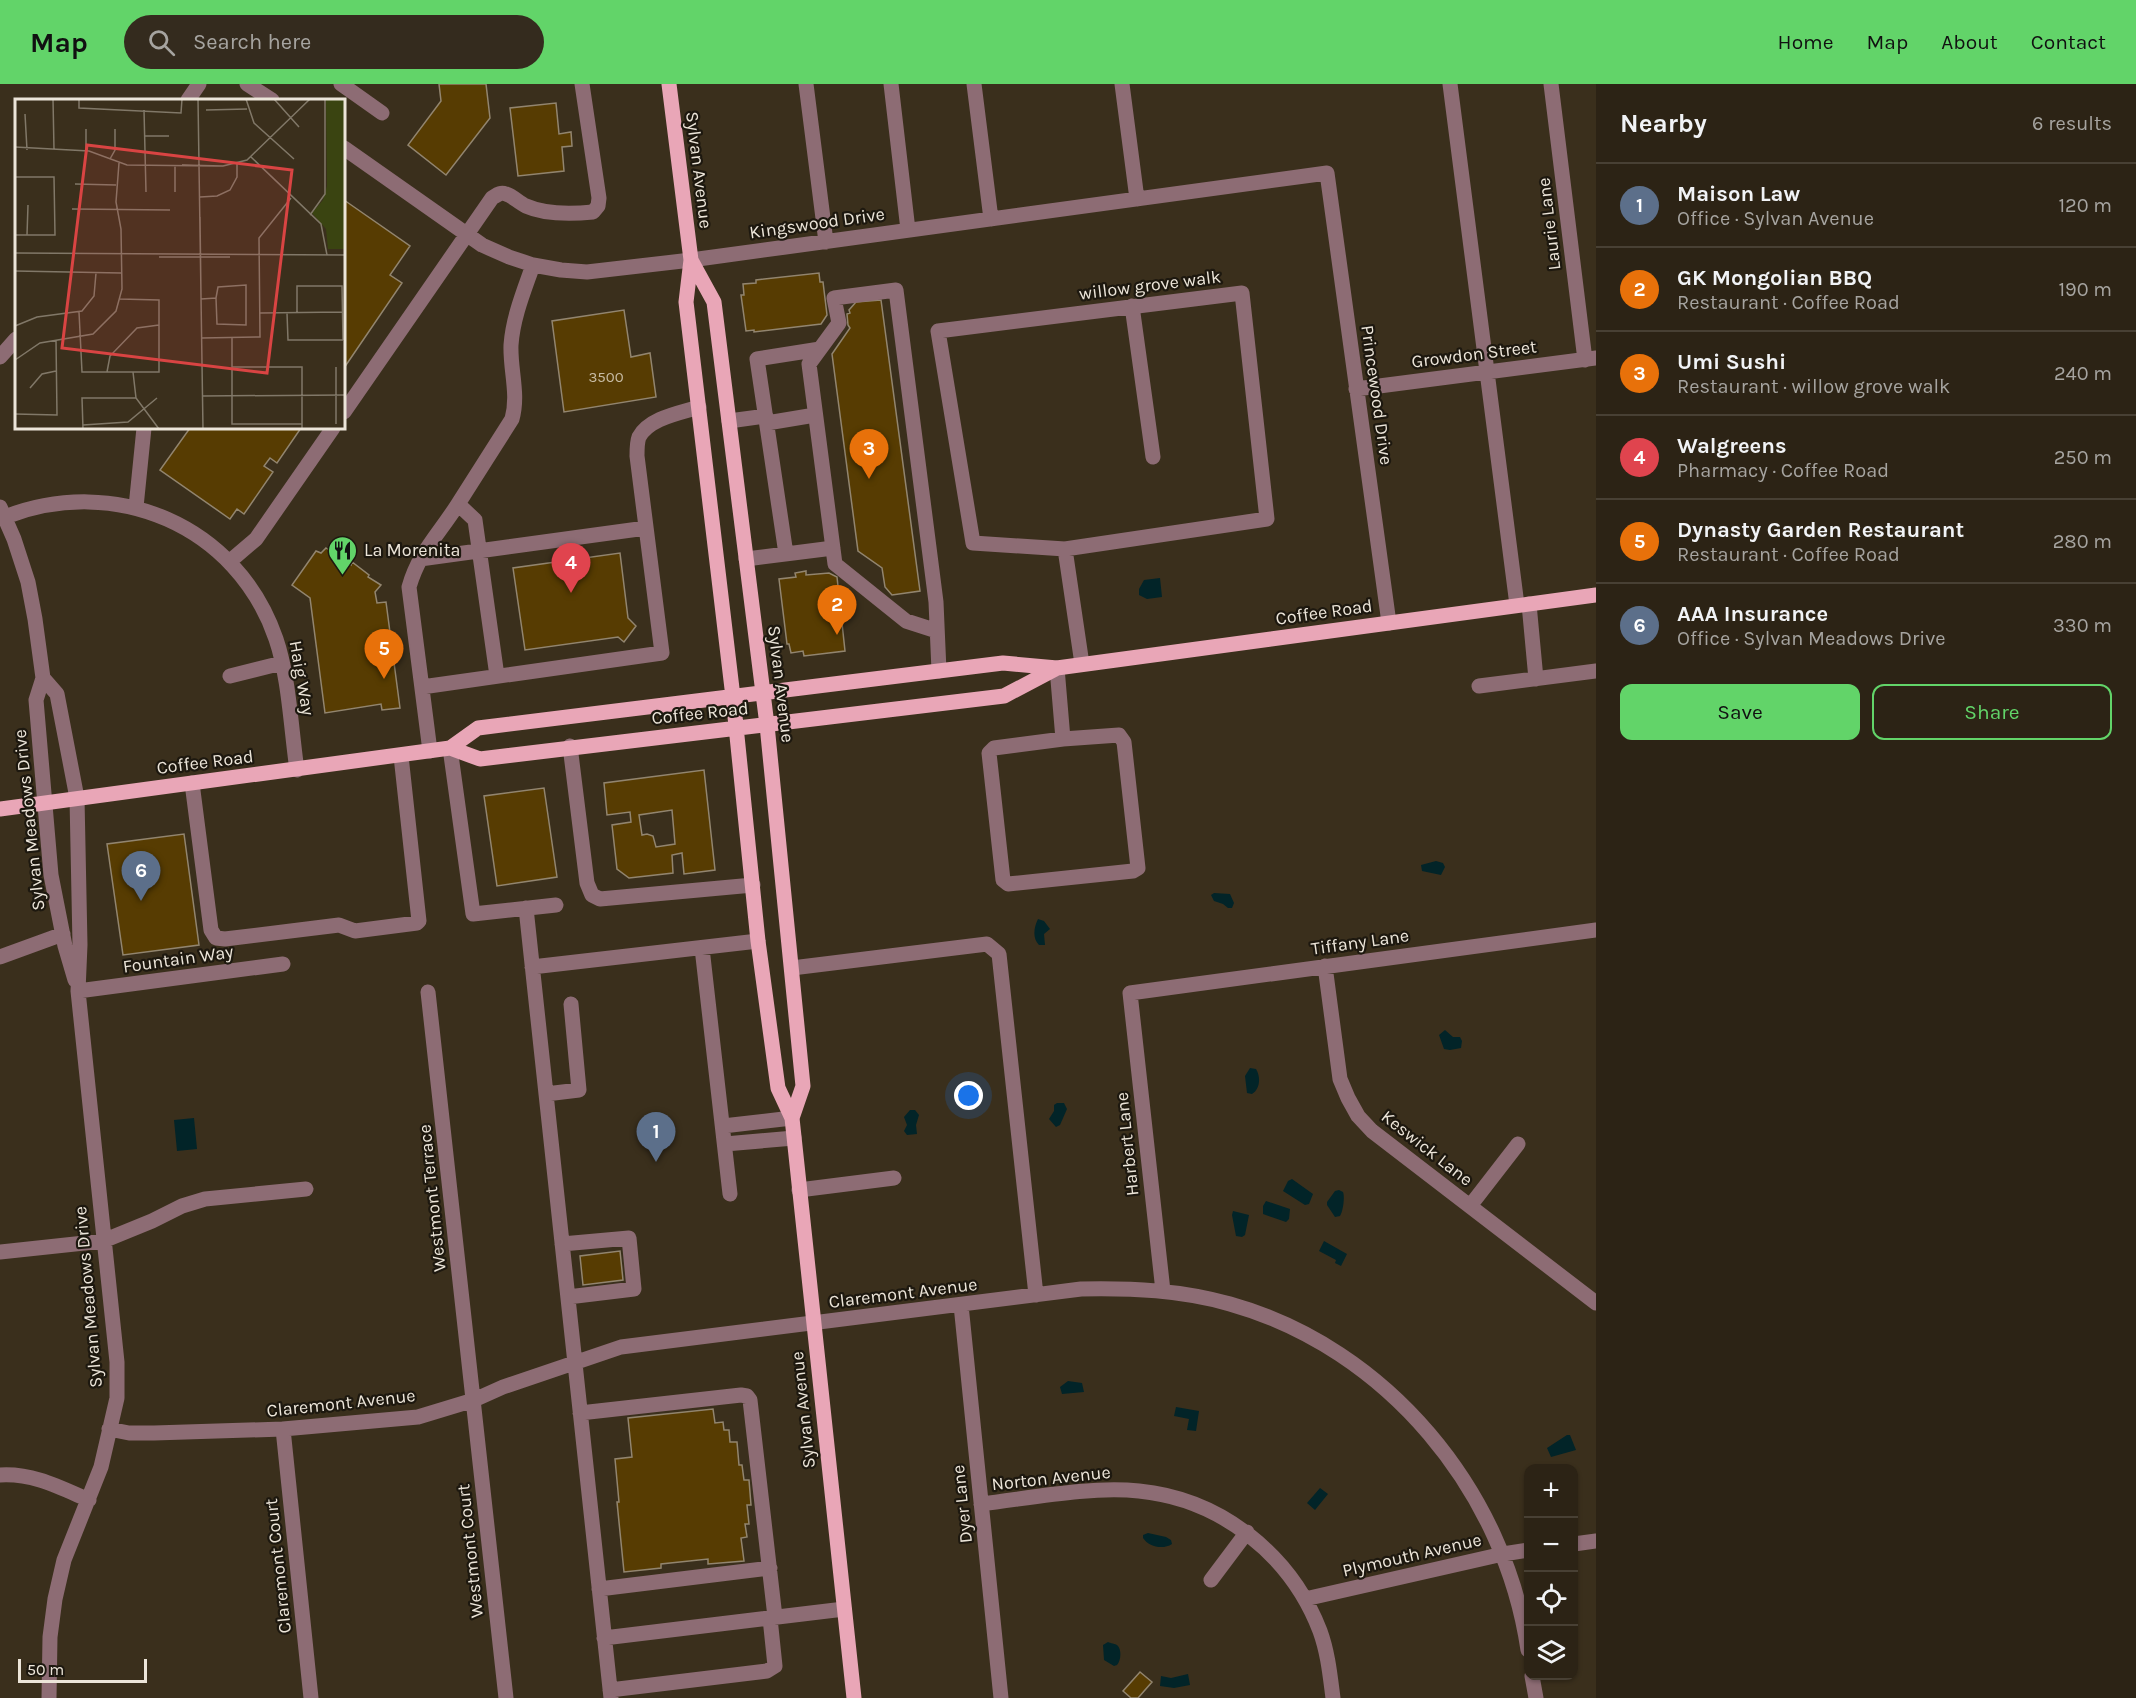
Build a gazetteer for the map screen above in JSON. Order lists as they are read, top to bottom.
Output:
{
  "streets": {
    "main road": ["Sylvan Avenue", "Coffee Road"],
    "street": [
      "Kingswood Drive",
      "Laurie Lane",
      "willow grove walk",
      "Growdon Street",
      "Princewood Drive",
      "Haig Way",
      "Sylvan Meadows Drive",
      "Tiffany Lane",
      "Fountain Way",
      "Harbert Lane",
      "Keswick Lane",
      "Westmont Terrace",
      "Claremont Avenue",
      "Norton Avenue",
      "Dyer Lane",
      "Westmont Court",
      "Plymouth Avenue",
      "Claremont Court"
    ]
  },
  "crossings": [
    ["Sylvan Avenue", "Kingswood Drive"],
    ["Sylvan Avenue", "Coffee Road"],
    ["Sylvan Avenue", "Claremont Avenue"],
    ["Kingswood Drive", "Princewood Drive"],
    ["Laurie Lane", "Growdon Street"],
    ["Growdon Street", "Princewood Drive"],
    ["Princewood Drive", "Coffee Road"],
    ["Coffee Road", "Haig Way"],
    ["Coffee Road", "Sylvan Meadows Drive"],
    ["Haig Way", "Sylvan Meadows Drive"],
    ["Sylvan Meadows Drive", "Fountain Way"],
    ["Sylvan Meadows Drive", "Claremont Avenue"],
    ["Tiffany Lane", "Harbert Lane"],
    ["Tiffany Lane", "Keswick Lane"],
    ["Harbert Lane", "Claremont Avenue"],
    ["Westmont Terrace", "Claremont Avenue"],
    ["Westmont Terrace", "Westmont Court"],
    ["Claremont Avenue", "Dyer Lane"],
    ["Claremont Avenue", "Westmont Court"],
    ["Claremont Avenue", "Plymouth Avenue"],
    ["Claremont Avenue", "Claremont Court"],
    ["Norton Avenue", "Dyer Lane"],
    ["Norton Avenue", "Plymouth Avenue"]
  ],
  "places": {
    "restaurant": ["La Morenita"]
  },
  "house_numbers": ["3500"],
  "scale_bar": "50 m",
  "page": {
    "header": "Map",
    "search": "Search here",
    "nav": [
      "Home",
      "Map",
      "About",
      "Contact"
    ],
    "heading": ["Nearby", "6 results"],
    "list": [
      {
        "mark": "1",
        "name": "Maison Law",
        "note": "Office · Sylvan Avenue",
        "value": "120 m"
      },
      {
        "mark": "2",
        "name": "GK Mongolian BBQ",
        "note": "Restaurant · Coffee Road",
        "value": "190 m"
      },
      {
        "mark": "3",
        "name": "Umi Sushi",
        "note": "Restaurant · willow grove walk",
        "value": "240 m"
      },
      {
        "mark": "4",
        "name": "Walgreens",
        "note": "Pharmacy · Coffee Road",
        "value": "250 m"
      },
      {
        "mark": "5",
        "name": "Dynasty Garden Restaurant",
        "note": "Restaurant · Coffee Road",
        "value": "280 m"
      },
      {
        "mark": "6",
        "name": "AAA Insurance",
        "note": "Office · Sylvan Meadows Drive",
        "value": "330 m"
      }
    ],
    "pins": [
      "3",
      "4",
      "2",
      "5",
      "6",
      "1"
    ],
    "buttons": ["Save", "Share"],
    "map_buttons": ["+", "−"],
    "scale": "50 m"
  }
}
